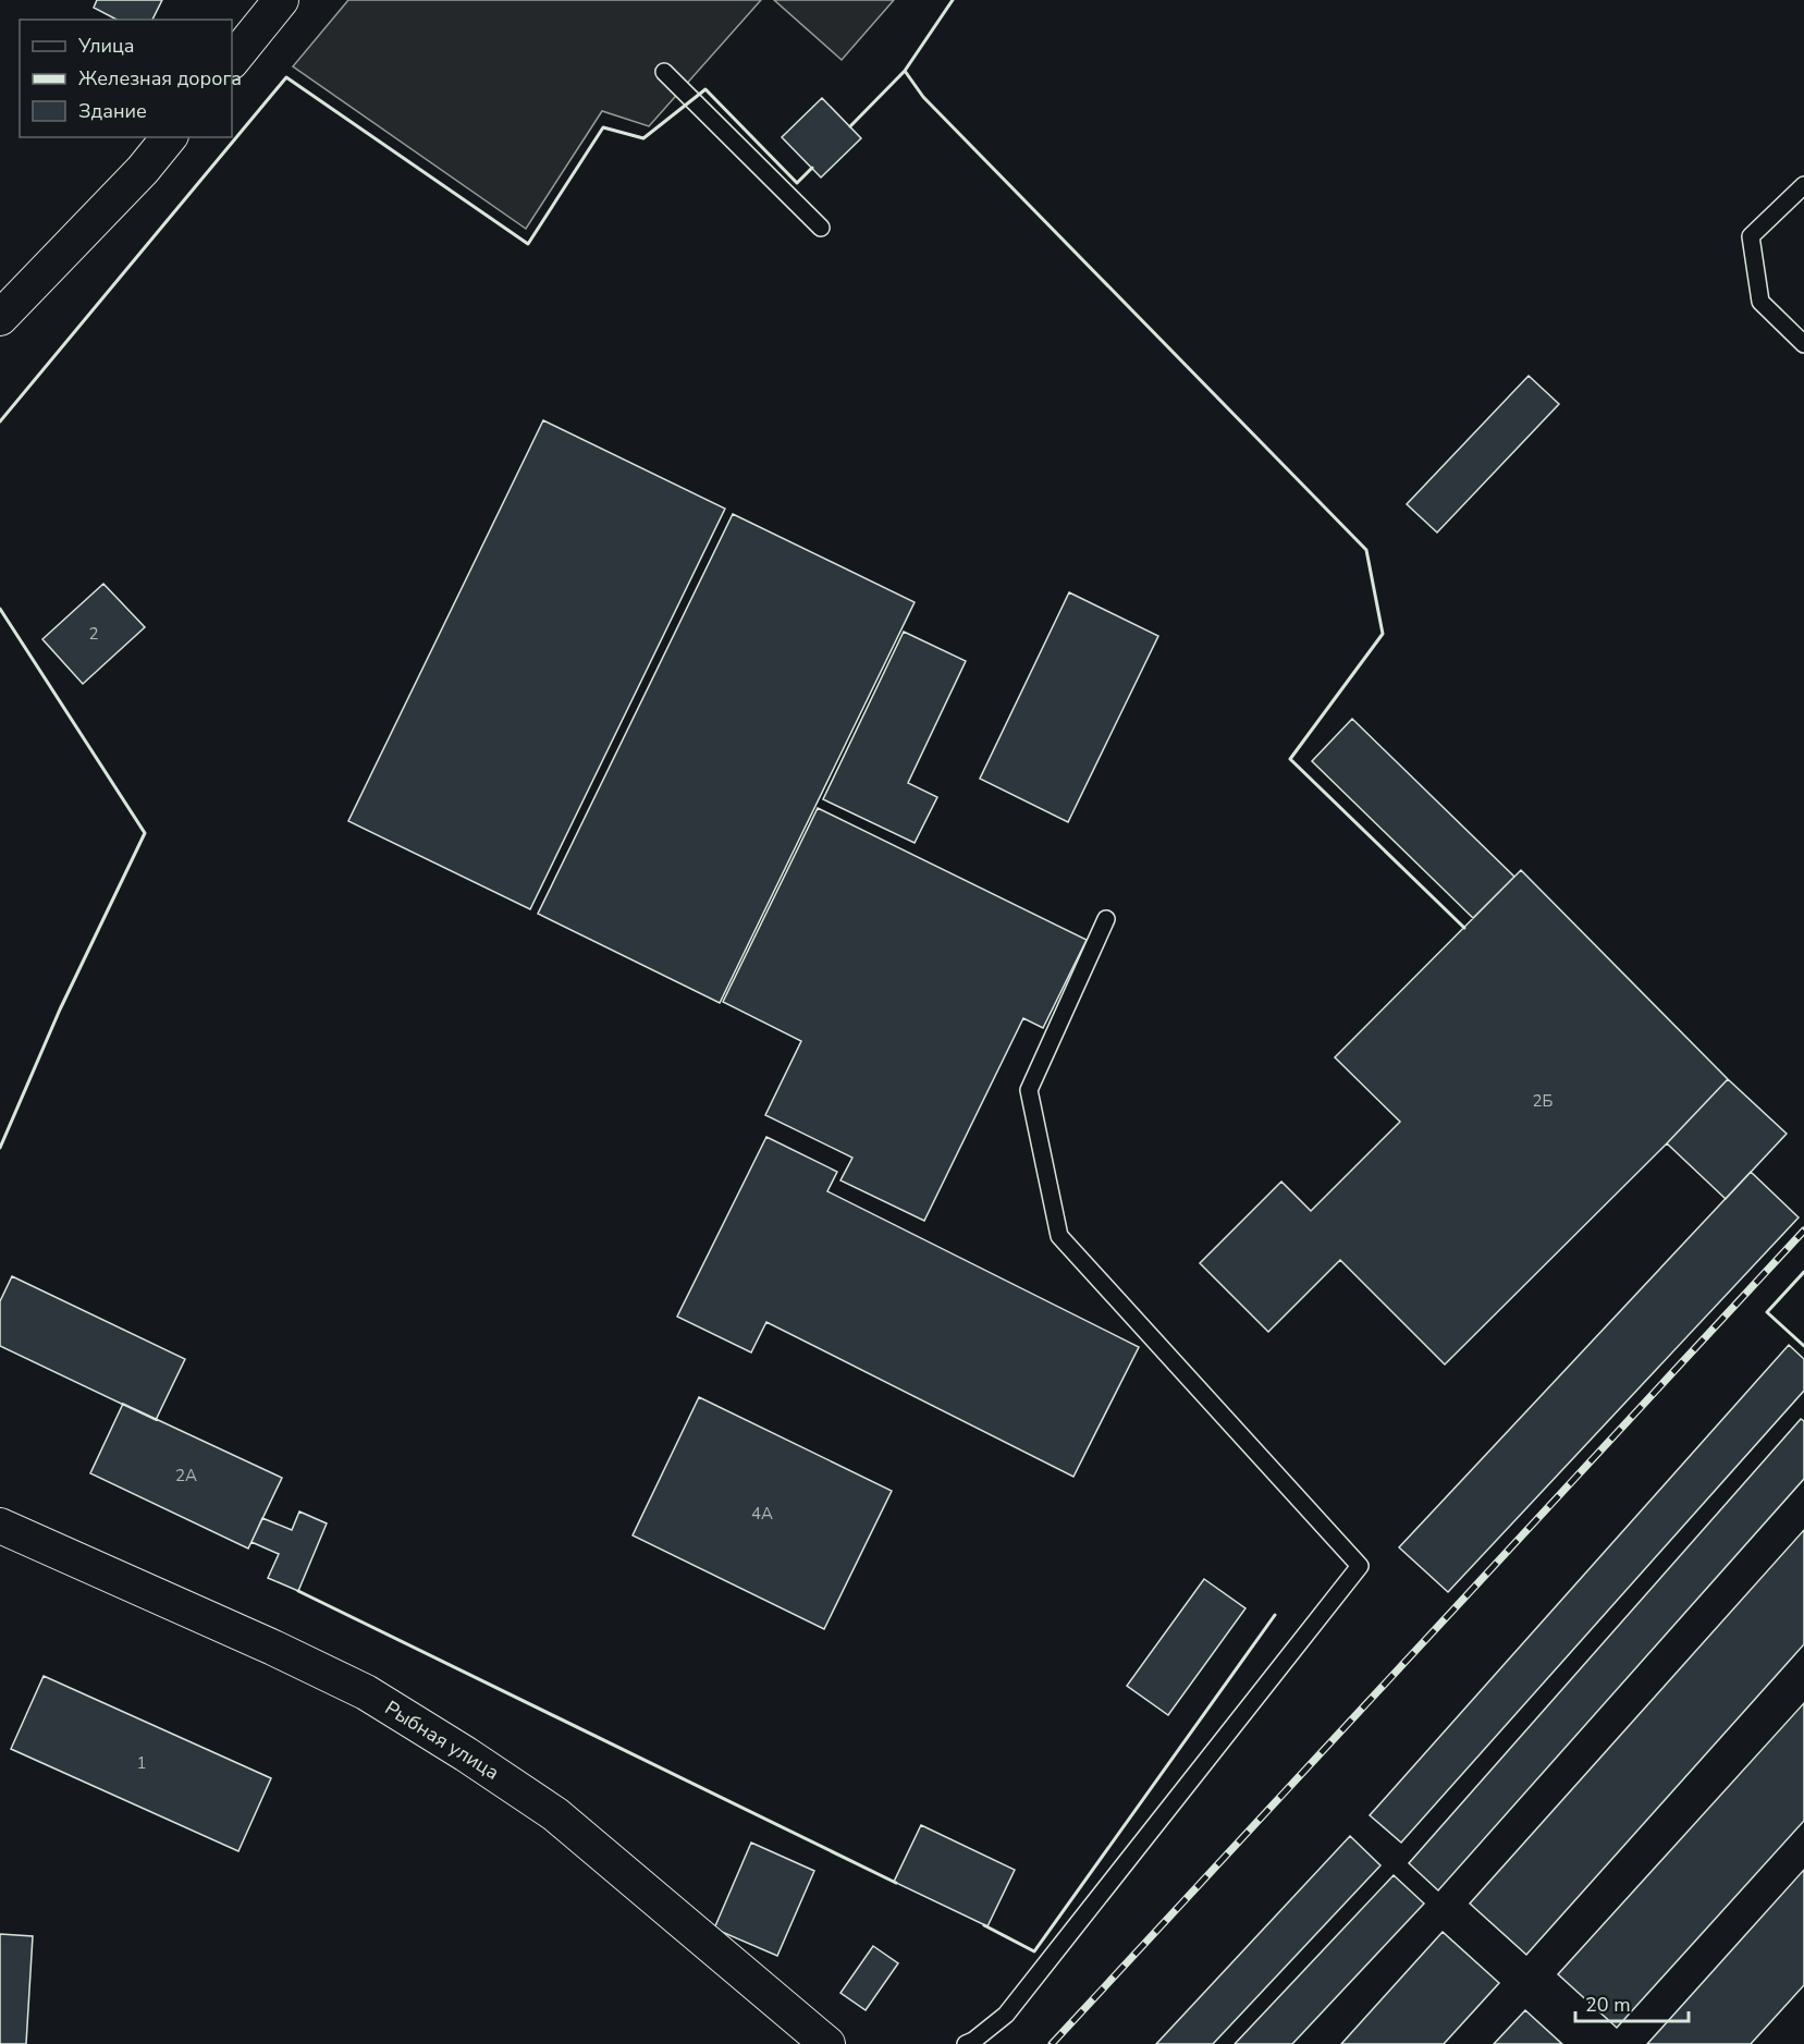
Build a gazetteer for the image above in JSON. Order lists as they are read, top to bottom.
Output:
{
  "streets": {
    "street": ["Рыбная улица"]
  },
  "house_numbers": [
    "2",
    "2Б",
    "2А",
    "4А",
    "1"
  ],
  "legend": ["Улица", "Железная дорога", "Здание"],
  "scale_bar": "20 m"
}
